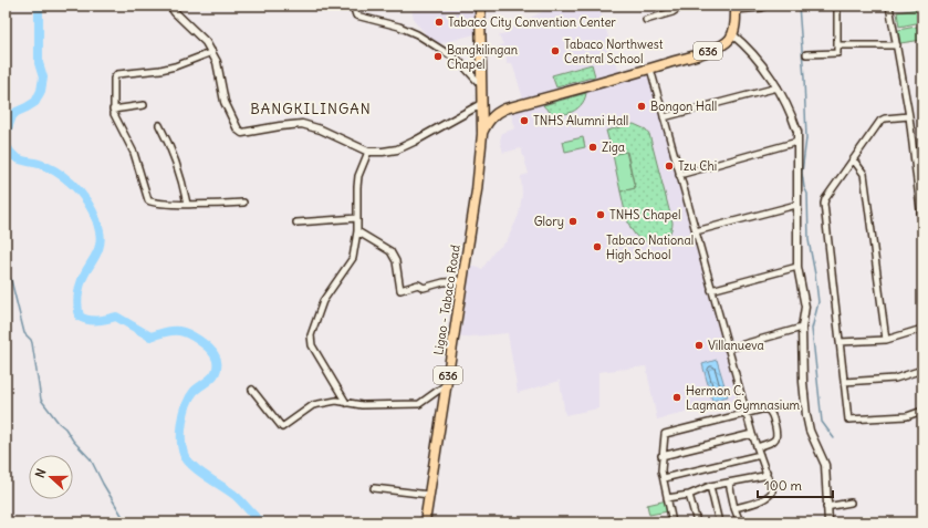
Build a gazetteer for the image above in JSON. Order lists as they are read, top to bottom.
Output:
{
  "streets": {
    "main road": ["636", "Ligao - Tabaco Road"]
  },
  "crossings": [
    ["636", "Ligao - Tabaco Road"]
  ],
  "districts": ["BANGKILINGAN"],
  "places": [
    "Tabaco City Convention Center",
    "Tabaco Northwest Central School",
    "Bangkilingan Chapel",
    "Bongon Hall",
    "TNHS Alumni Hall",
    "Ziga",
    "Tzu Chi",
    "TNHS Chapel",
    "Glory",
    "Tabaco National High School",
    "Villanueva",
    "Hermon C. Lagman Gymnasium"
  ],
  "scale_bar": "100 m",
  "north": "left"
}
